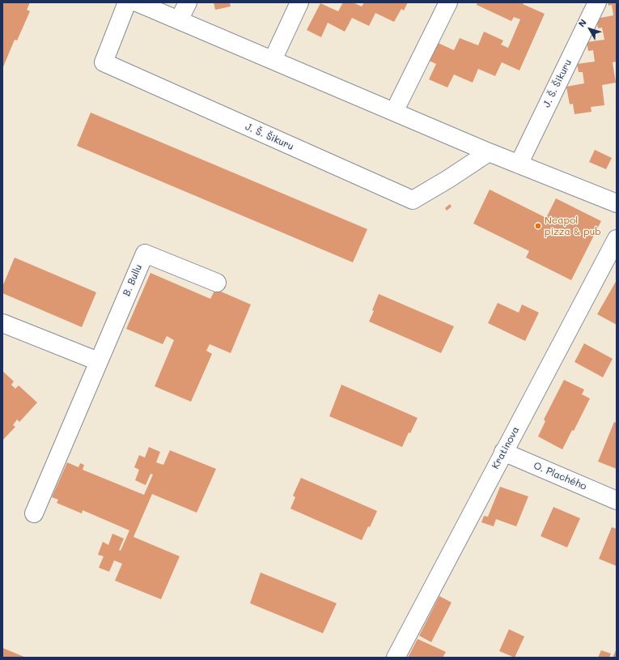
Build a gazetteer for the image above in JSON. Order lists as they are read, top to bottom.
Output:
{
  "streets": {
    "street": [
      "J. Š. Šikuru",
      "B. Bullu",
      "Kratinova",
      "O. Plachého"
    ]
  },
  "crossings": [
    ["Kratinova", "O. Plachého"]
  ],
  "places": ["Neapol pizza & pub"],
  "north": "top left"
}
